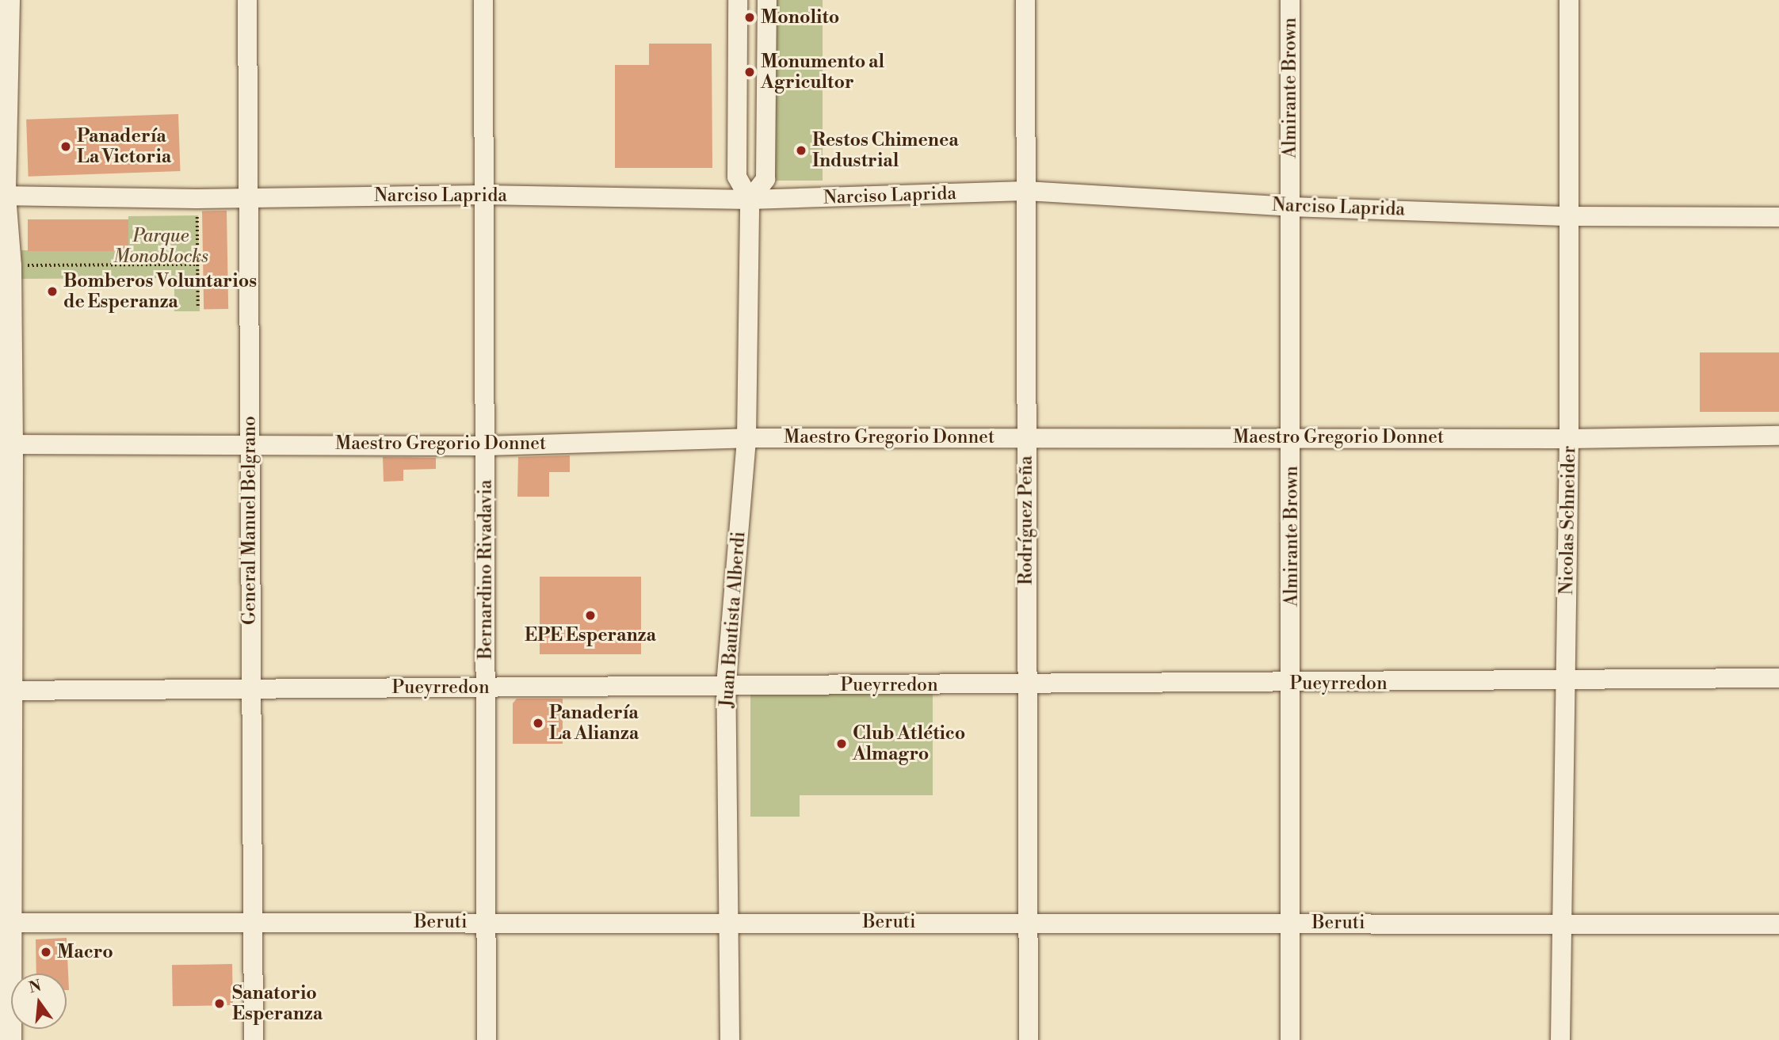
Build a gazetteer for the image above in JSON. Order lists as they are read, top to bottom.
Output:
{
  "streets": {
    "street": [
      "Almirante Brown",
      "Narciso Laprida",
      "Maestro Gregorio Donnet",
      "General Manuel Belgrano",
      "Rodríguez Peña",
      "Nicolas Schneider",
      "Bernardino Rivadavia",
      "Juan Bautista Alberdi",
      "Pueyrredon",
      "Beruti"
    ]
  },
  "crossings": [
    ["Almirante Brown", "Narciso Laprida"],
    ["Almirante Brown", "Maestro Gregorio Donnet"],
    ["Almirante Brown", "Pueyrredon"],
    ["Almirante Brown", "Beruti"],
    ["Narciso Laprida", "General Manuel Belgrano"],
    ["Narciso Laprida", "Rodríguez Peña"],
    ["Narciso Laprida", "Nicolas Schneider"],
    ["Narciso Laprida", "Bernardino Rivadavia"],
    ["Narciso Laprida", "Juan Bautista Alberdi"],
    ["Maestro Gregorio Donnet", "General Manuel Belgrano"],
    ["Maestro Gregorio Donnet", "Rodríguez Peña"],
    ["Maestro Gregorio Donnet", "Nicolas Schneider"],
    ["Maestro Gregorio Donnet", "Bernardino Rivadavia"],
    ["Maestro Gregorio Donnet", "Juan Bautista Alberdi"],
    ["General Manuel Belgrano", "Pueyrredon"],
    ["General Manuel Belgrano", "Beruti"],
    ["Rodríguez Peña", "Pueyrredon"],
    ["Rodríguez Peña", "Beruti"],
    ["Nicolas Schneider", "Pueyrredon"],
    ["Nicolas Schneider", "Beruti"],
    ["Bernardino Rivadavia", "Pueyrredon"],
    ["Bernardino Rivadavia", "Beruti"],
    ["Juan Bautista Alberdi", "Pueyrredon"],
    ["Juan Bautista Alberdi", "Beruti"]
  ],
  "parks": ["Parque Monoblocks"],
  "places": [
    "Monolito",
    "Monumento al Agricultor",
    "Panadería La Victoria",
    "Restos Chimenea Industrial",
    "Bomberos Voluntarios de Esperanza",
    "EPE Esperanza",
    "Panadería La Alianza",
    "Club Atlético Almagro",
    "Macro",
    "Sanatorio Esperanza"
  ],
  "north": "top"
}
